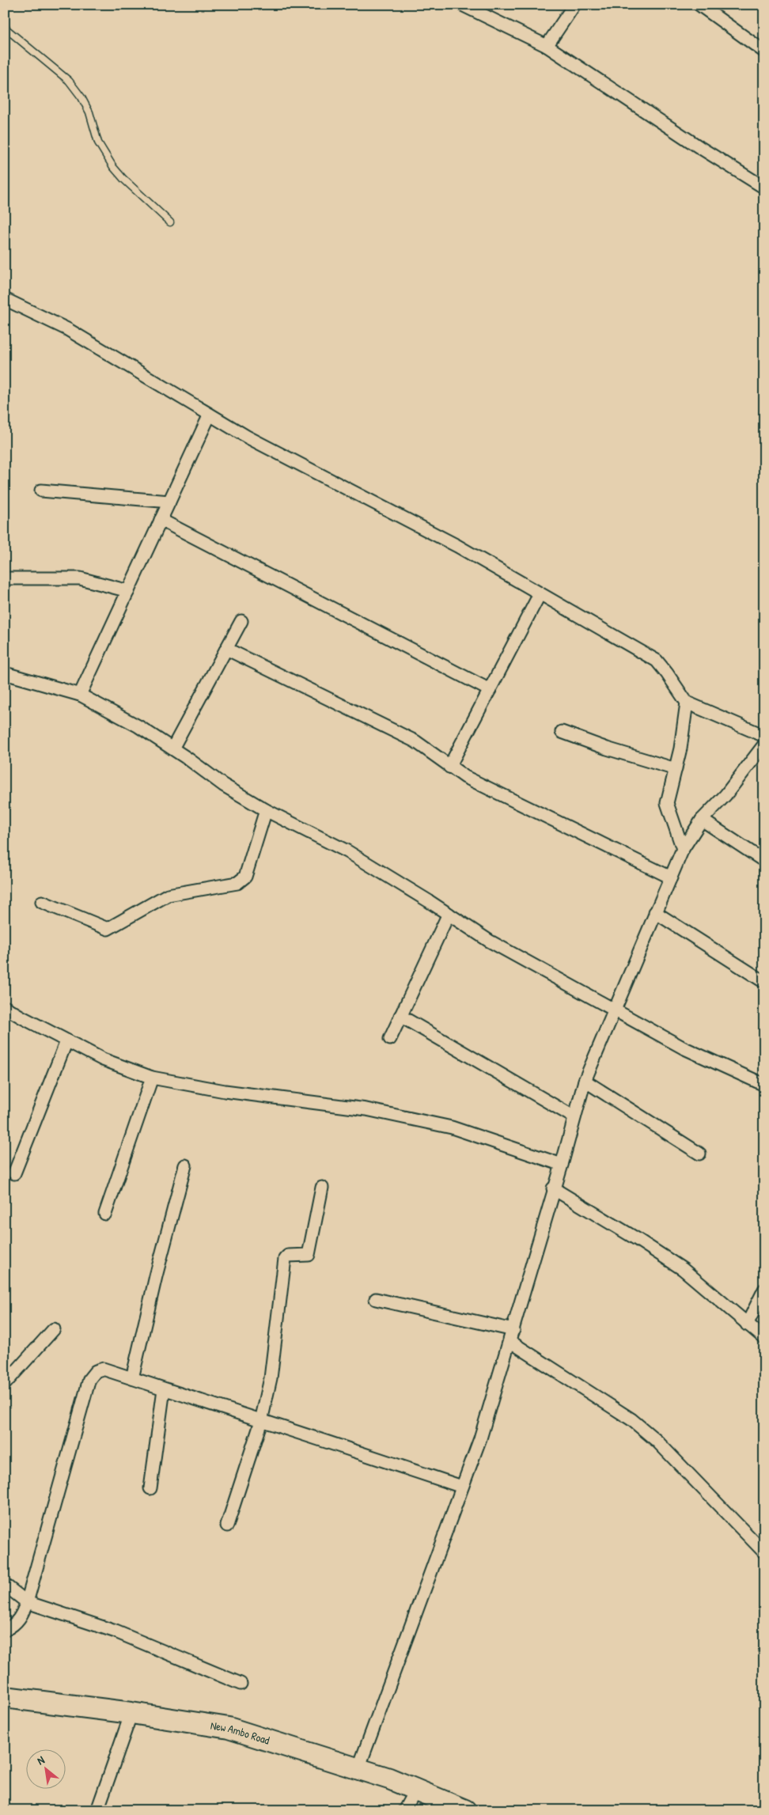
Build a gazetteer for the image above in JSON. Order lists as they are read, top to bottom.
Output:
{
  "streets": {
    "highway": ["New Ambo Road"]
  },
  "north": "top left"
}
